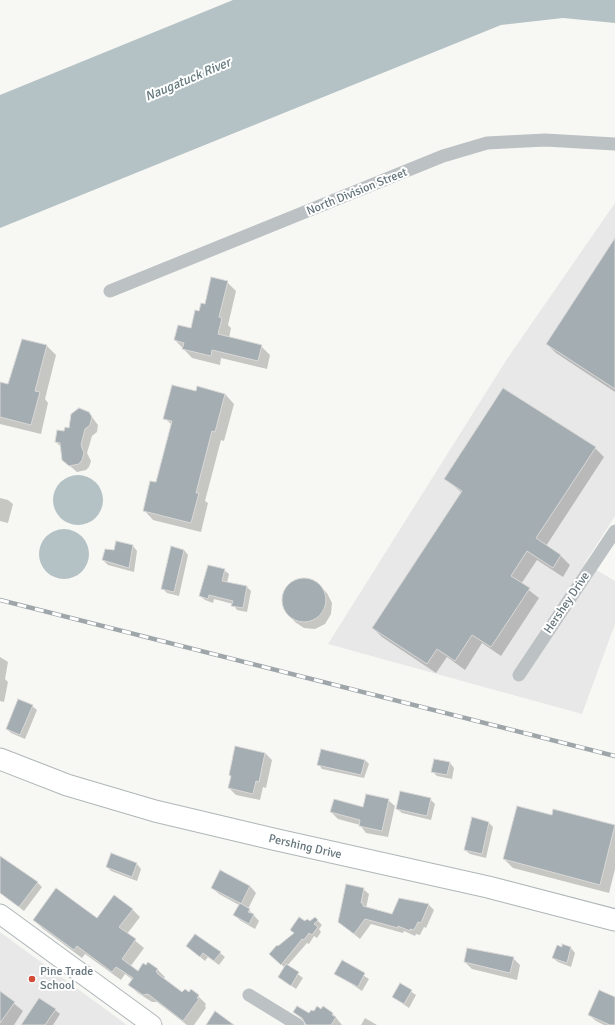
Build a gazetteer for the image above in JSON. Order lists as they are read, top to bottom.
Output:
{
  "streets": {
    "main road": ["Pershing Drive"],
    "street": ["North Division Street", "Hershey Drive"]
  },
  "water": ["Naugatuck River"],
  "places": ["Pine Trade School"]
}
